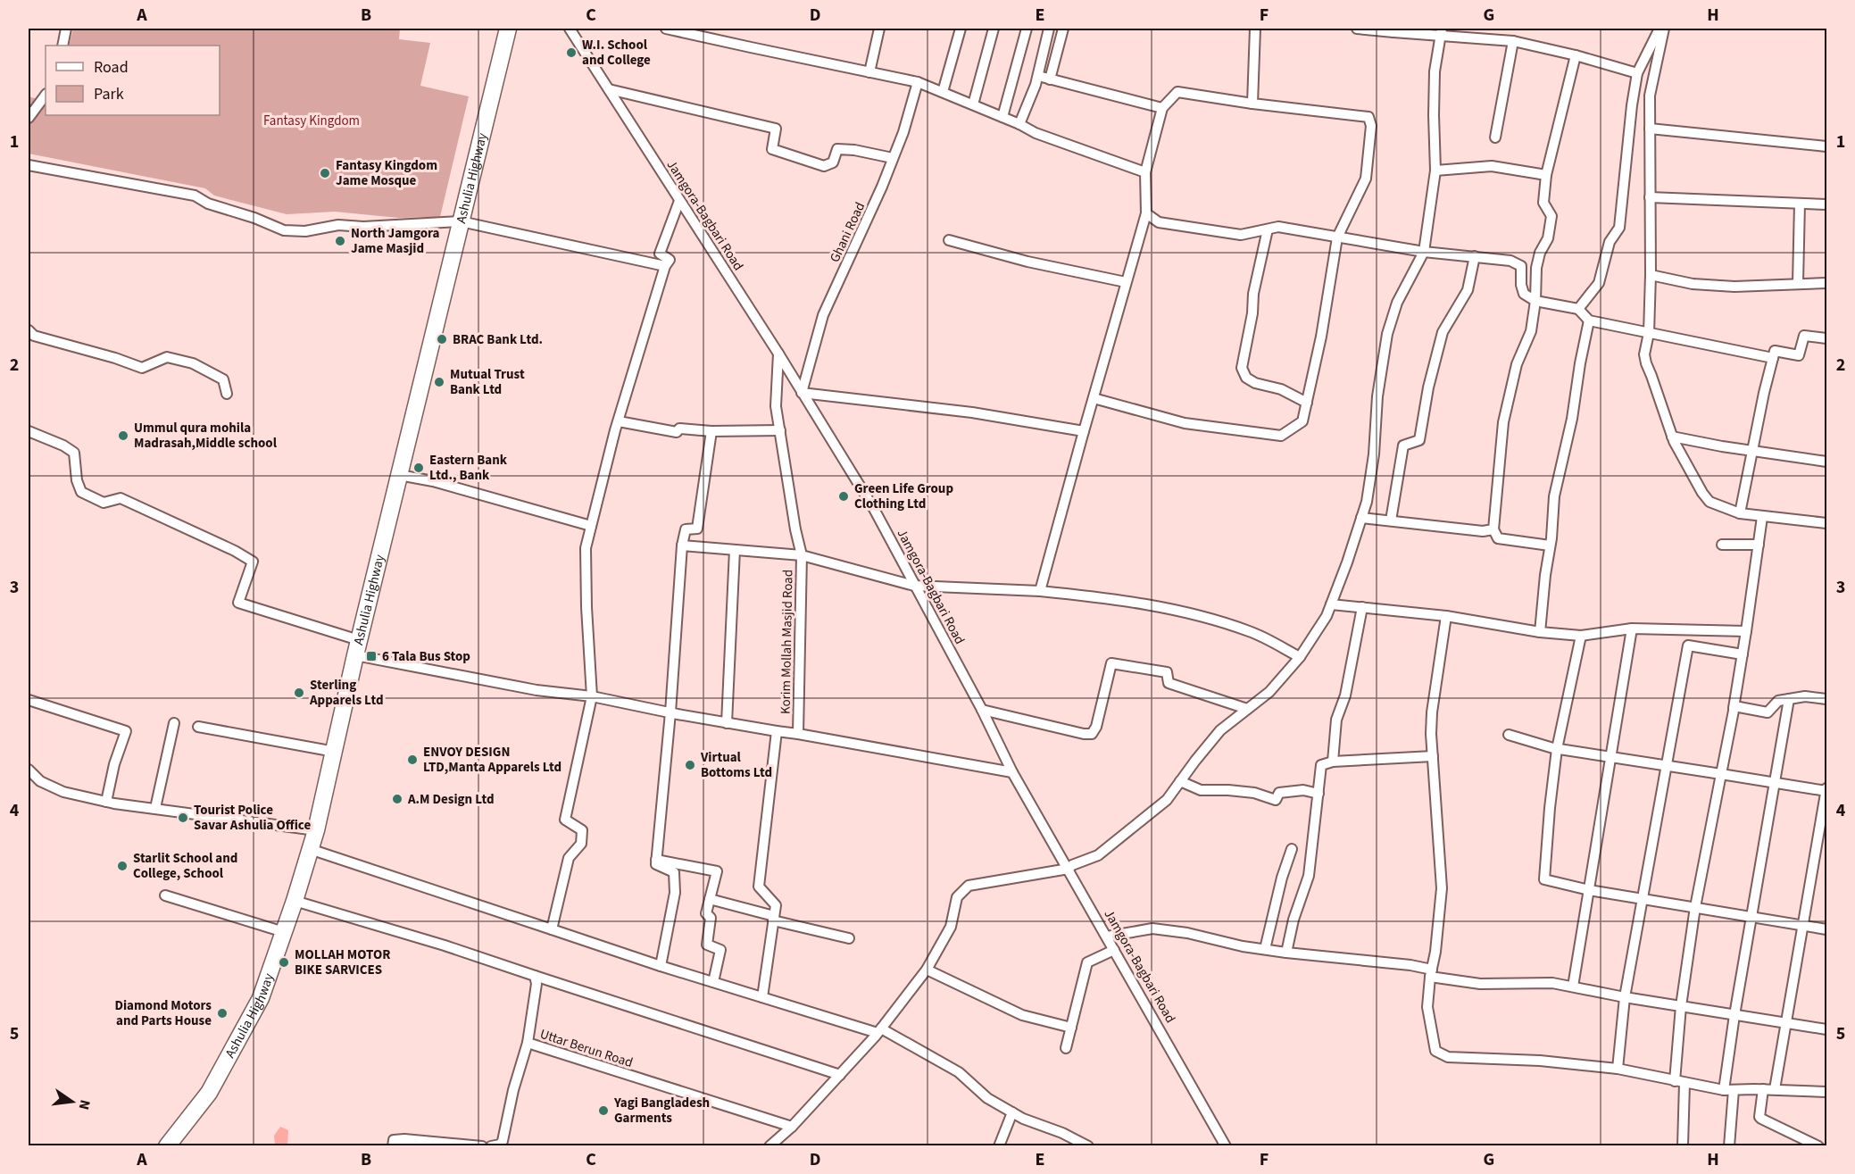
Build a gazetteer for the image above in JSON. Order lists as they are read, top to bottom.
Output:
{
  "streets": {
    "highway": ["Ashulia Highway"],
    "street": [
      "Jamgora-Bagbari Road",
      "Ghani Road",
      "Korim Mollah Masjid Road",
      "Uttar Berun Road"
    ]
  },
  "crossings": [
    ["Jamgora-Bagbari Road", "Ghani Road"],
    ["Jamgora-Bagbari Road", "Korim Mollah Masjid Road"]
  ],
  "parks": ["Fantasy Kingdom"],
  "places": {
    "other": [
      "W.I. School and College",
      "Fantasy Kingdom Jame Mosque",
      "North Jamgora Jame Masjid",
      "BRAC Bank Ltd.",
      "Mutual Trust Bank Ltd",
      "Ummul qura mohila Madrasah,Middle school",
      "Eastern Bank Ltd., Bank",
      "Green Life Group Clothing Ltd",
      "Sterling Apparels Ltd",
      "ENVOY DESIGN LTD,Manta Apparels Ltd",
      "Virtual Bottoms Ltd",
      "A.M Design Ltd",
      "Tourist Police Savar Ashulia Office",
      "Starlit School and College, School",
      "MOLLAH MOTOR BIKE SARVICES",
      "Diamond Motors and Parts House",
      "Yagi Bangladesh Garments"
    ],
    "transit": ["6 Tala Bus Stop"]
  },
  "legend": ["Road", "Park"],
  "north": "right",
  "grid": {
    "columns": [
      "A",
      "B",
      "C",
      "D",
      "E",
      "F",
      "G",
      "H"
    ],
    "rows": [
      "1",
      "2",
      "3",
      "4",
      "5"
    ]
  }
}
